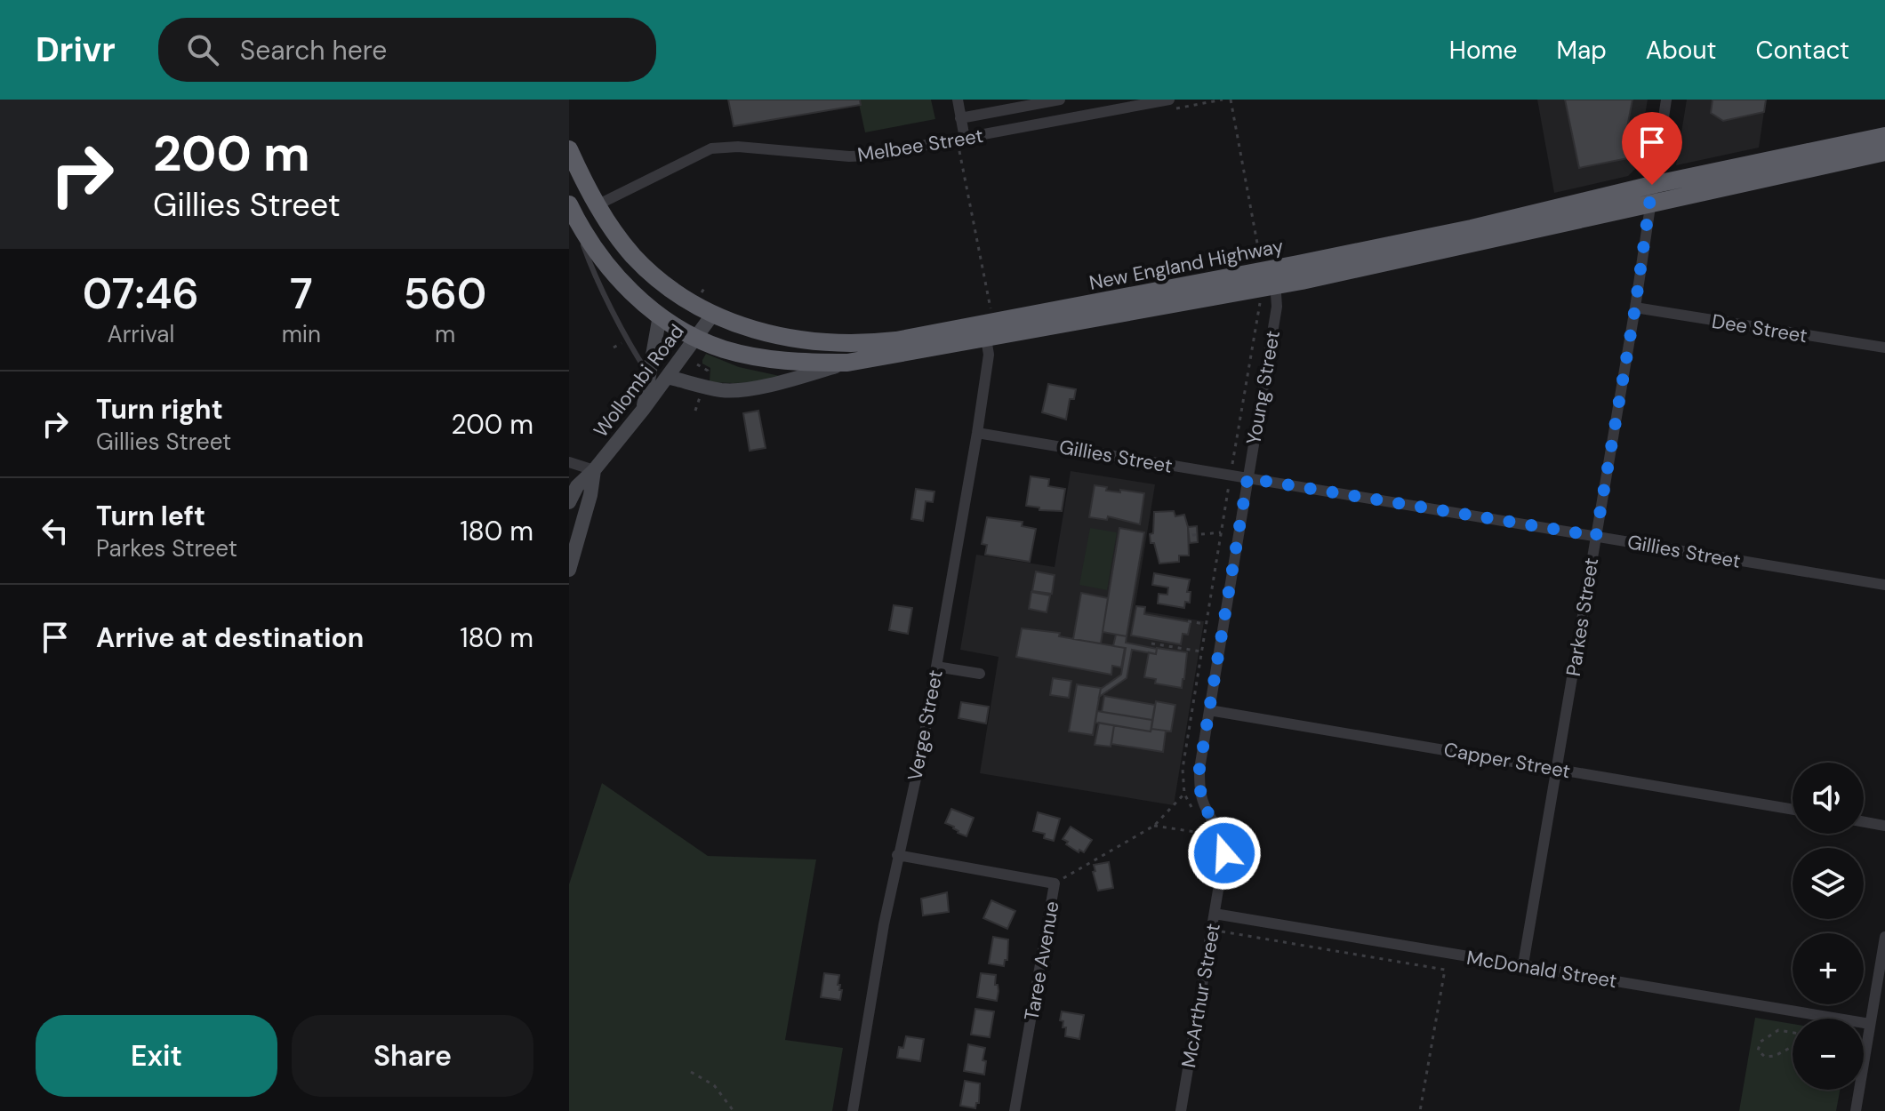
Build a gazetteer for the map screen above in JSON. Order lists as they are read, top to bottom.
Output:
{
  "streets": {
    "highway": ["New England Highway"],
    "main road": ["Wollombi Road"],
    "street": [
      "Melbee Street",
      "Dee Street",
      "Young Street",
      "Gillies Street",
      "Parkes Street",
      "Verge Street",
      "Capper Street",
      "Taree Avenue",
      "McDonald Street",
      "McArthur Street"
    ]
  },
  "crossings": [
    ["Melbee Street", "New England Highway"],
    ["New England Highway", "Wollombi Road"],
    ["New England Highway", "Young Street"],
    ["New England Highway", "Parkes Street"],
    ["New England Highway", "Verge Street"],
    ["Dee Street", "Parkes Street"],
    ["Young Street", "Gillies Street"],
    ["Young Street", "Capper Street"],
    ["Young Street", "McArthur Street"],
    ["Gillies Street", "Parkes Street"],
    ["Gillies Street", "Verge Street"],
    ["Parkes Street", "Capper Street"],
    ["Parkes Street", "McDonald Street"],
    ["Verge Street", "Taree Avenue"],
    ["McDonald Street", "McArthur Street"]
  ],
  "page": {
    "header": "Drivr",
    "search": "Search here",
    "nav": [
      "Home",
      "Map",
      "About",
      "Contact"
    ],
    "turn": ["200 m", "Gillies Street"],
    "eta": [
      "07:46",
      "Arrival",
      "7",
      "min",
      "560",
      "m"
    ],
    "list": [
      {
        "name": "Turn right",
        "note": "Gillies Street",
        "value": "200 m"
      },
      {
        "name": "Turn left",
        "note": "Parkes Street",
        "value": "180 m"
      },
      {
        "name": "Arrive at destination",
        "value": "180 m"
      }
    ],
    "map_buttons": ["+", "−"],
    "buttons": ["Exit", "Share"]
  }
}
